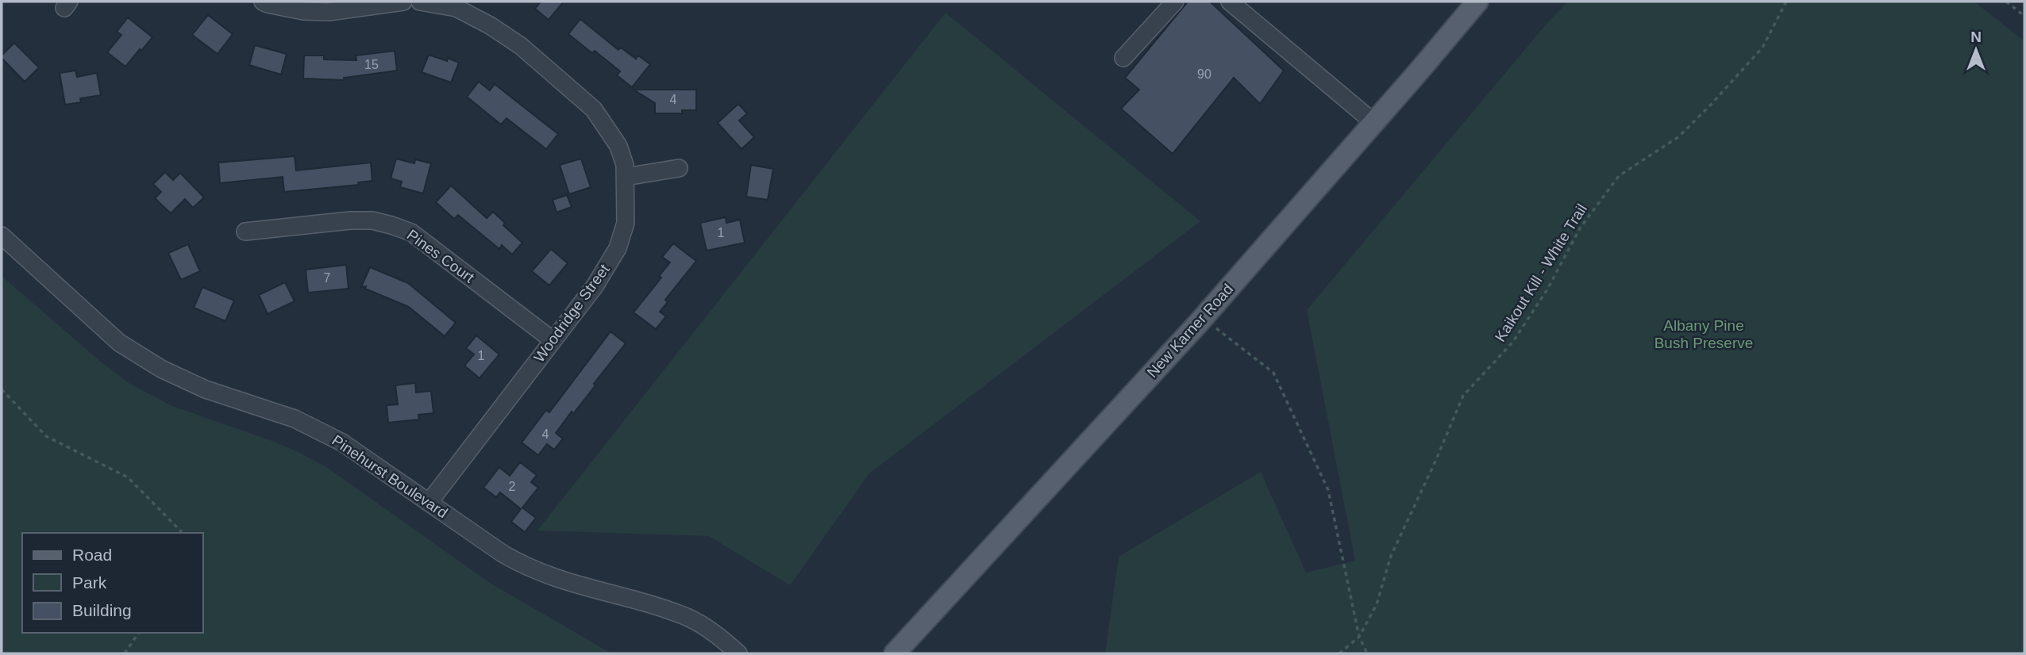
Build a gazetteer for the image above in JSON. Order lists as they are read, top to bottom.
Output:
{
  "streets": {
    "main road": ["New Karner Road"],
    "street": ["Pines Court", "Woodridge Street", "Pinehurst Boulevard"],
    "path": ["Kaikout Kill - White Trail"]
  },
  "crossings": [
    ["Pines Court", "Woodridge Street"],
    ["Woodridge Street", "Pinehurst Boulevard"]
  ],
  "parks": ["Albany Pine Bush Preserve"],
  "house_numbers": [
    "15",
    "90",
    "4",
    "1",
    "7",
    "1",
    "4",
    "2"
  ],
  "legend": ["Road", "Park", "Building"],
  "north": "top"
}
